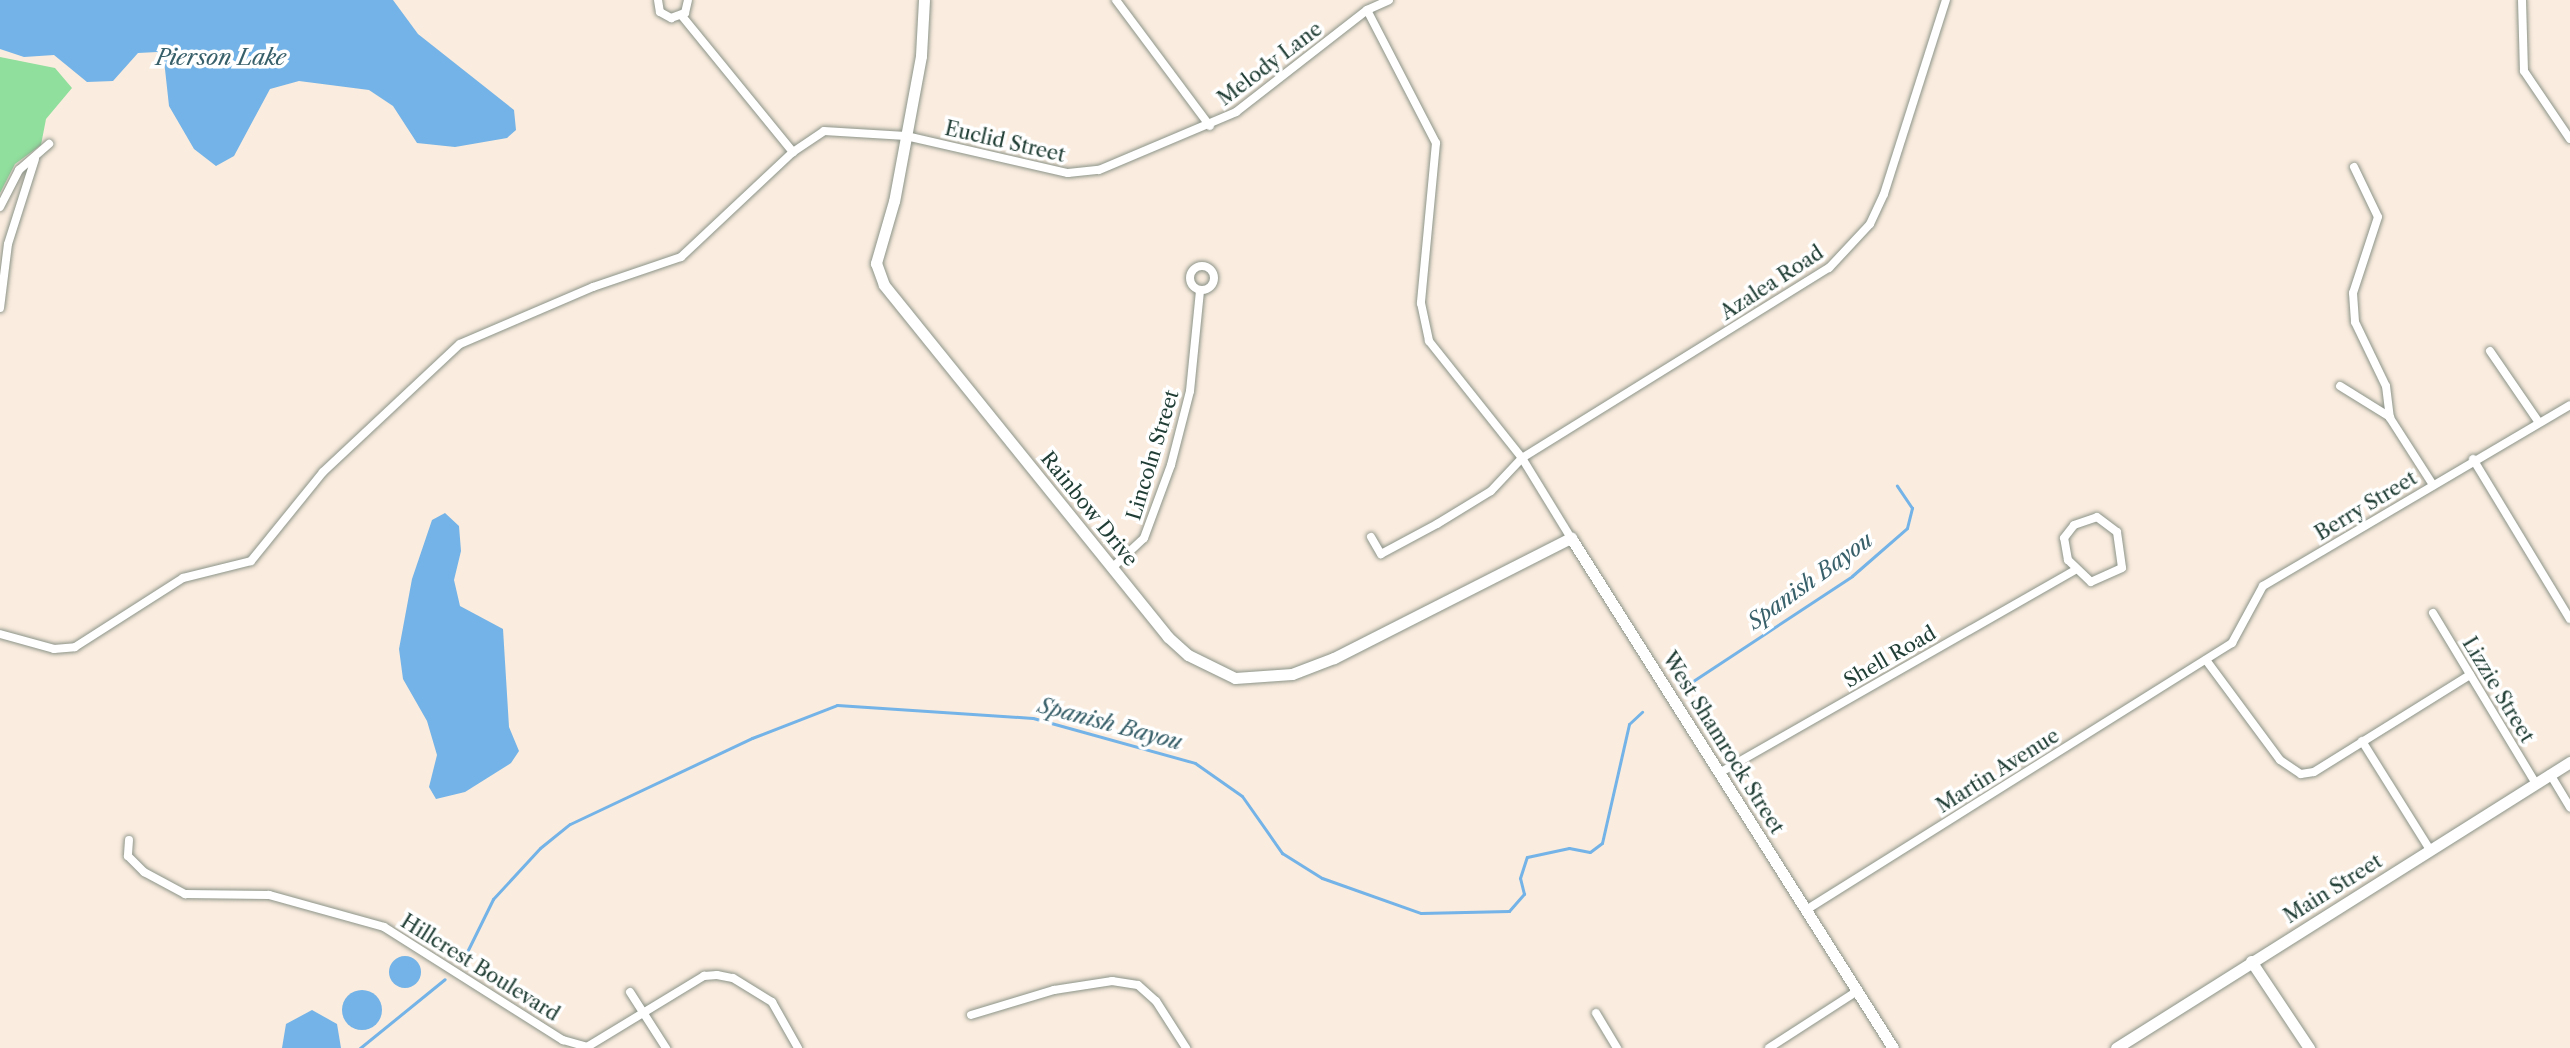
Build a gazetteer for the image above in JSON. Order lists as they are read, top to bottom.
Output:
{
  "streets": {
    "street": [
      "Melody Lane",
      "Euclid Street",
      "Azalea Road",
      "Lincoln Street",
      "Berry Street",
      "Rainbow Drive",
      "Shell Road",
      "Lizzie Street",
      "West Shamrock Street",
      "Martin Avenue",
      "Main Street",
      "Hillcrest Boulevard"
    ]
  },
  "crossings": [
    ["Melody Lane", "Euclid Street"],
    ["Melody Lane", "West Shamrock Street"],
    ["Euclid Street", "Rainbow Drive"],
    ["Azalea Road", "West Shamrock Street"],
    ["Lincoln Street", "Rainbow Drive"],
    ["Berry Street", "Martin Avenue"],
    ["Rainbow Drive", "West Shamrock Street"],
    ["Shell Road", "West Shamrock Street"],
    ["Lizzie Street", "Main Street"],
    ["West Shamrock Street", "Martin Avenue"]
  ],
  "water": ["Pierson Lake", "Spanish Bayou"]
}
